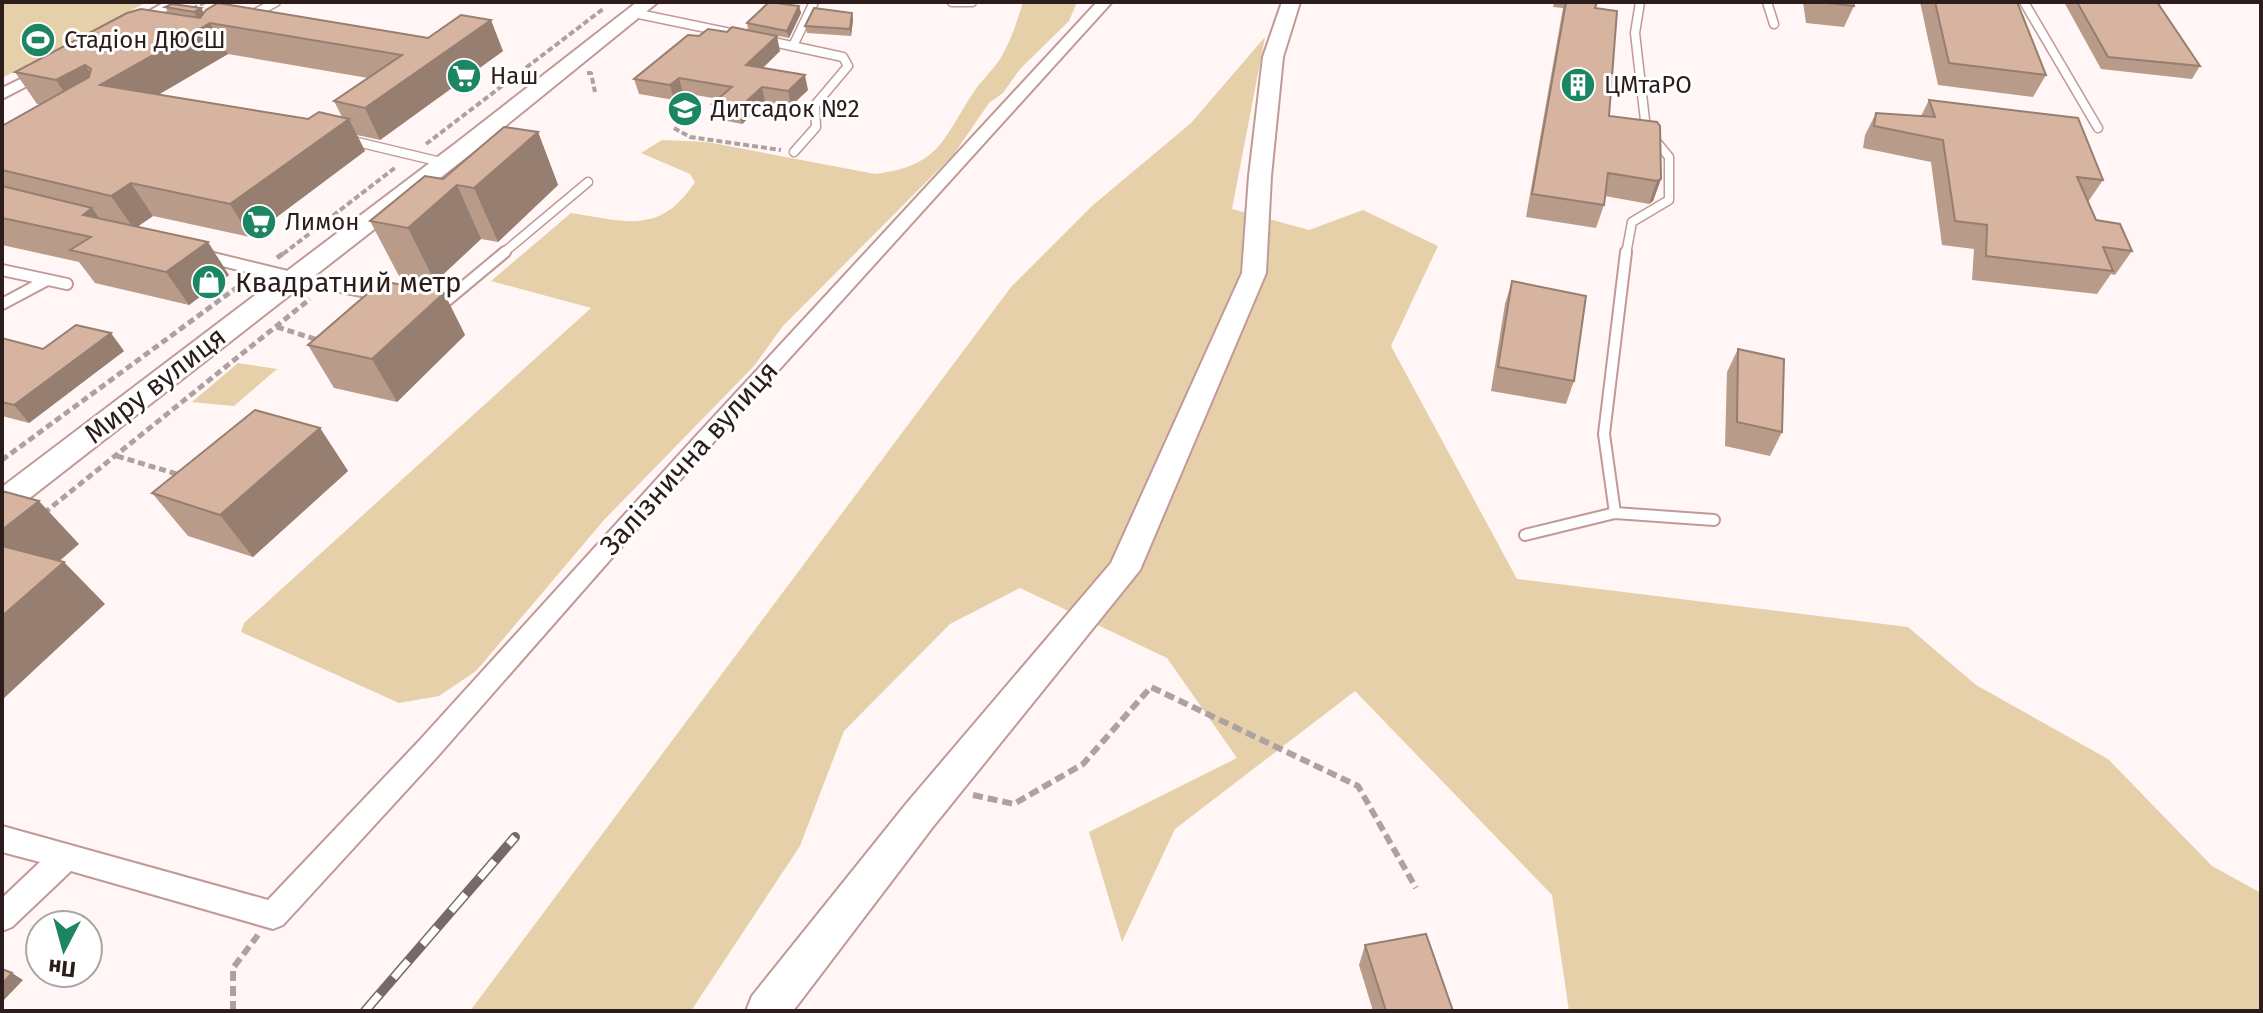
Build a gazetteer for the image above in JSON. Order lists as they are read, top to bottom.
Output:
{
  "streets": {
    "street": ["Миру вулиця", "Залізнична вулиця"]
  },
  "places": {
    "sports": ["Стадіон ДЮСШ"],
    "supermarket": ["Наш", "Лимон"],
    "building": ["ЦМтаРО"],
    "school or university": ["Дитсадок №2"],
    "shop": ["Квадратний метр"]
  },
  "north": "bottom"
}
